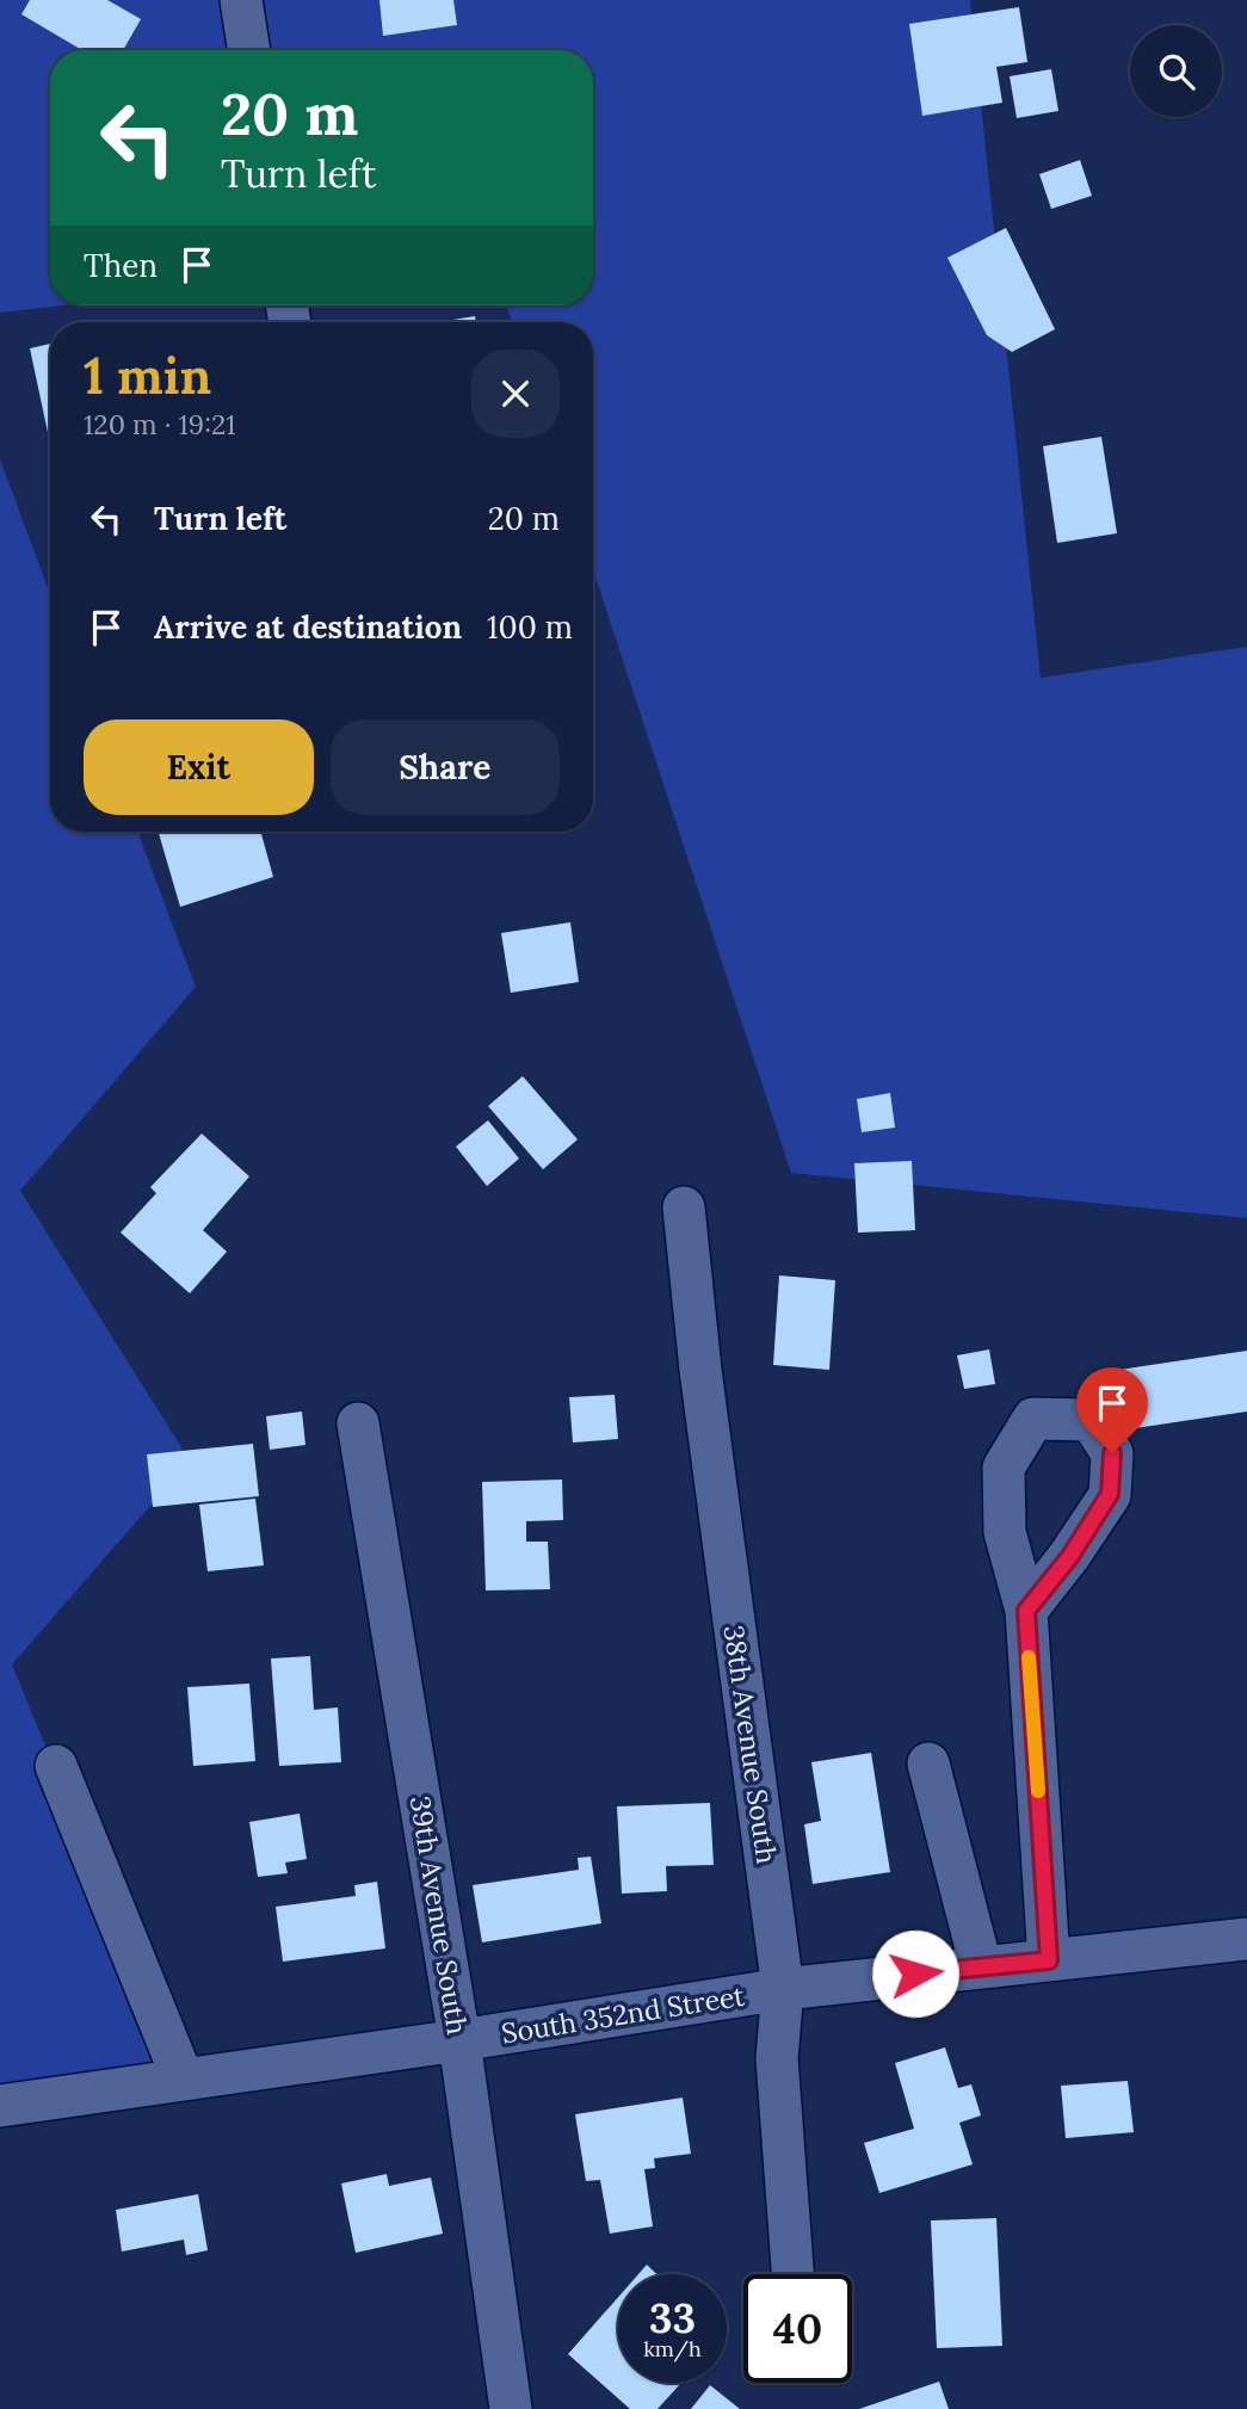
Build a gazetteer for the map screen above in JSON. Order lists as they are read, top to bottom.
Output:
{
  "streets": {
    "street": ["38th Avenue South", "39th Avenue South", "South 352nd Street"]
  },
  "crossings": [
    ["38th Avenue South", "South 352nd Street"],
    ["39th Avenue South", "South 352nd Street"]
  ],
  "page": {
    "turn": ["20 m", "Turn left"],
    "then": "Then",
    "heading": ["1 min", "120 m · 19:21"],
    "list": [
      {
        "name": "Turn left",
        "value": "20 m"
      },
      {
        "name": "Arrive at destination",
        "value": "100 m"
      }
    ],
    "buttons": ["Exit", "Share"],
    "speed": "33 km/h",
    "limit": "40"
  }
}
